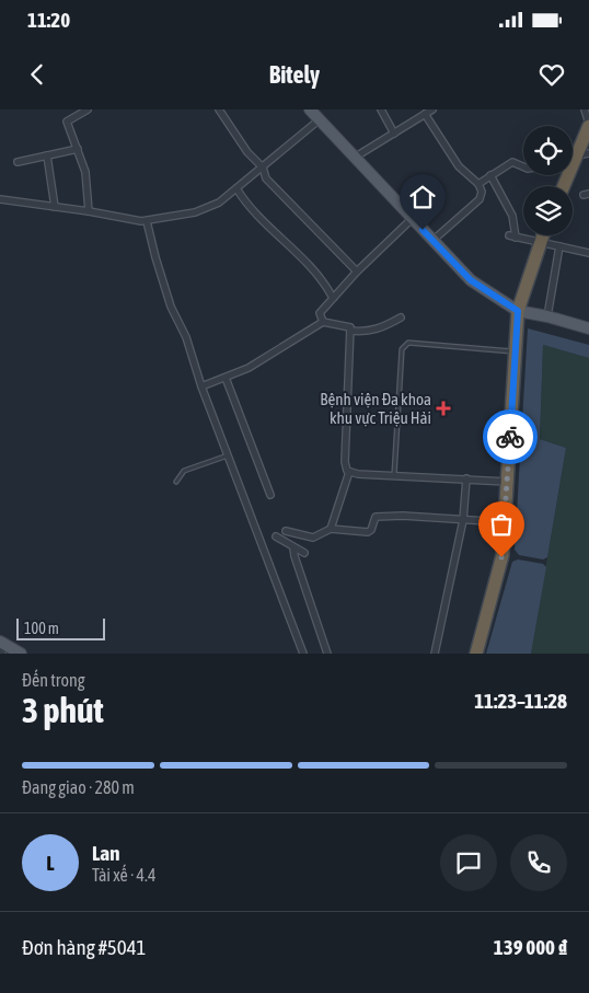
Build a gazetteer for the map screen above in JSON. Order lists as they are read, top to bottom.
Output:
{
  "places": {
    "health": ["Bệnh viện Đa khoa khu vực Triệu Hải"]
  },
  "scale_bar": "100 m",
  "page": {
    "status": "11:20",
    "header": "Bitely",
    "scale": "100 m",
    "heading": ["3 phút", "Đến trong", "11:23–11:28"],
    "panel": [
      "Lan",
      "Tài xế · 4.4",
      "Đơn hàng #5041",
      "139 000 ₫"
    ],
    "bar": "Đang giao · 280 m",
    "round": "L"
  }
}
